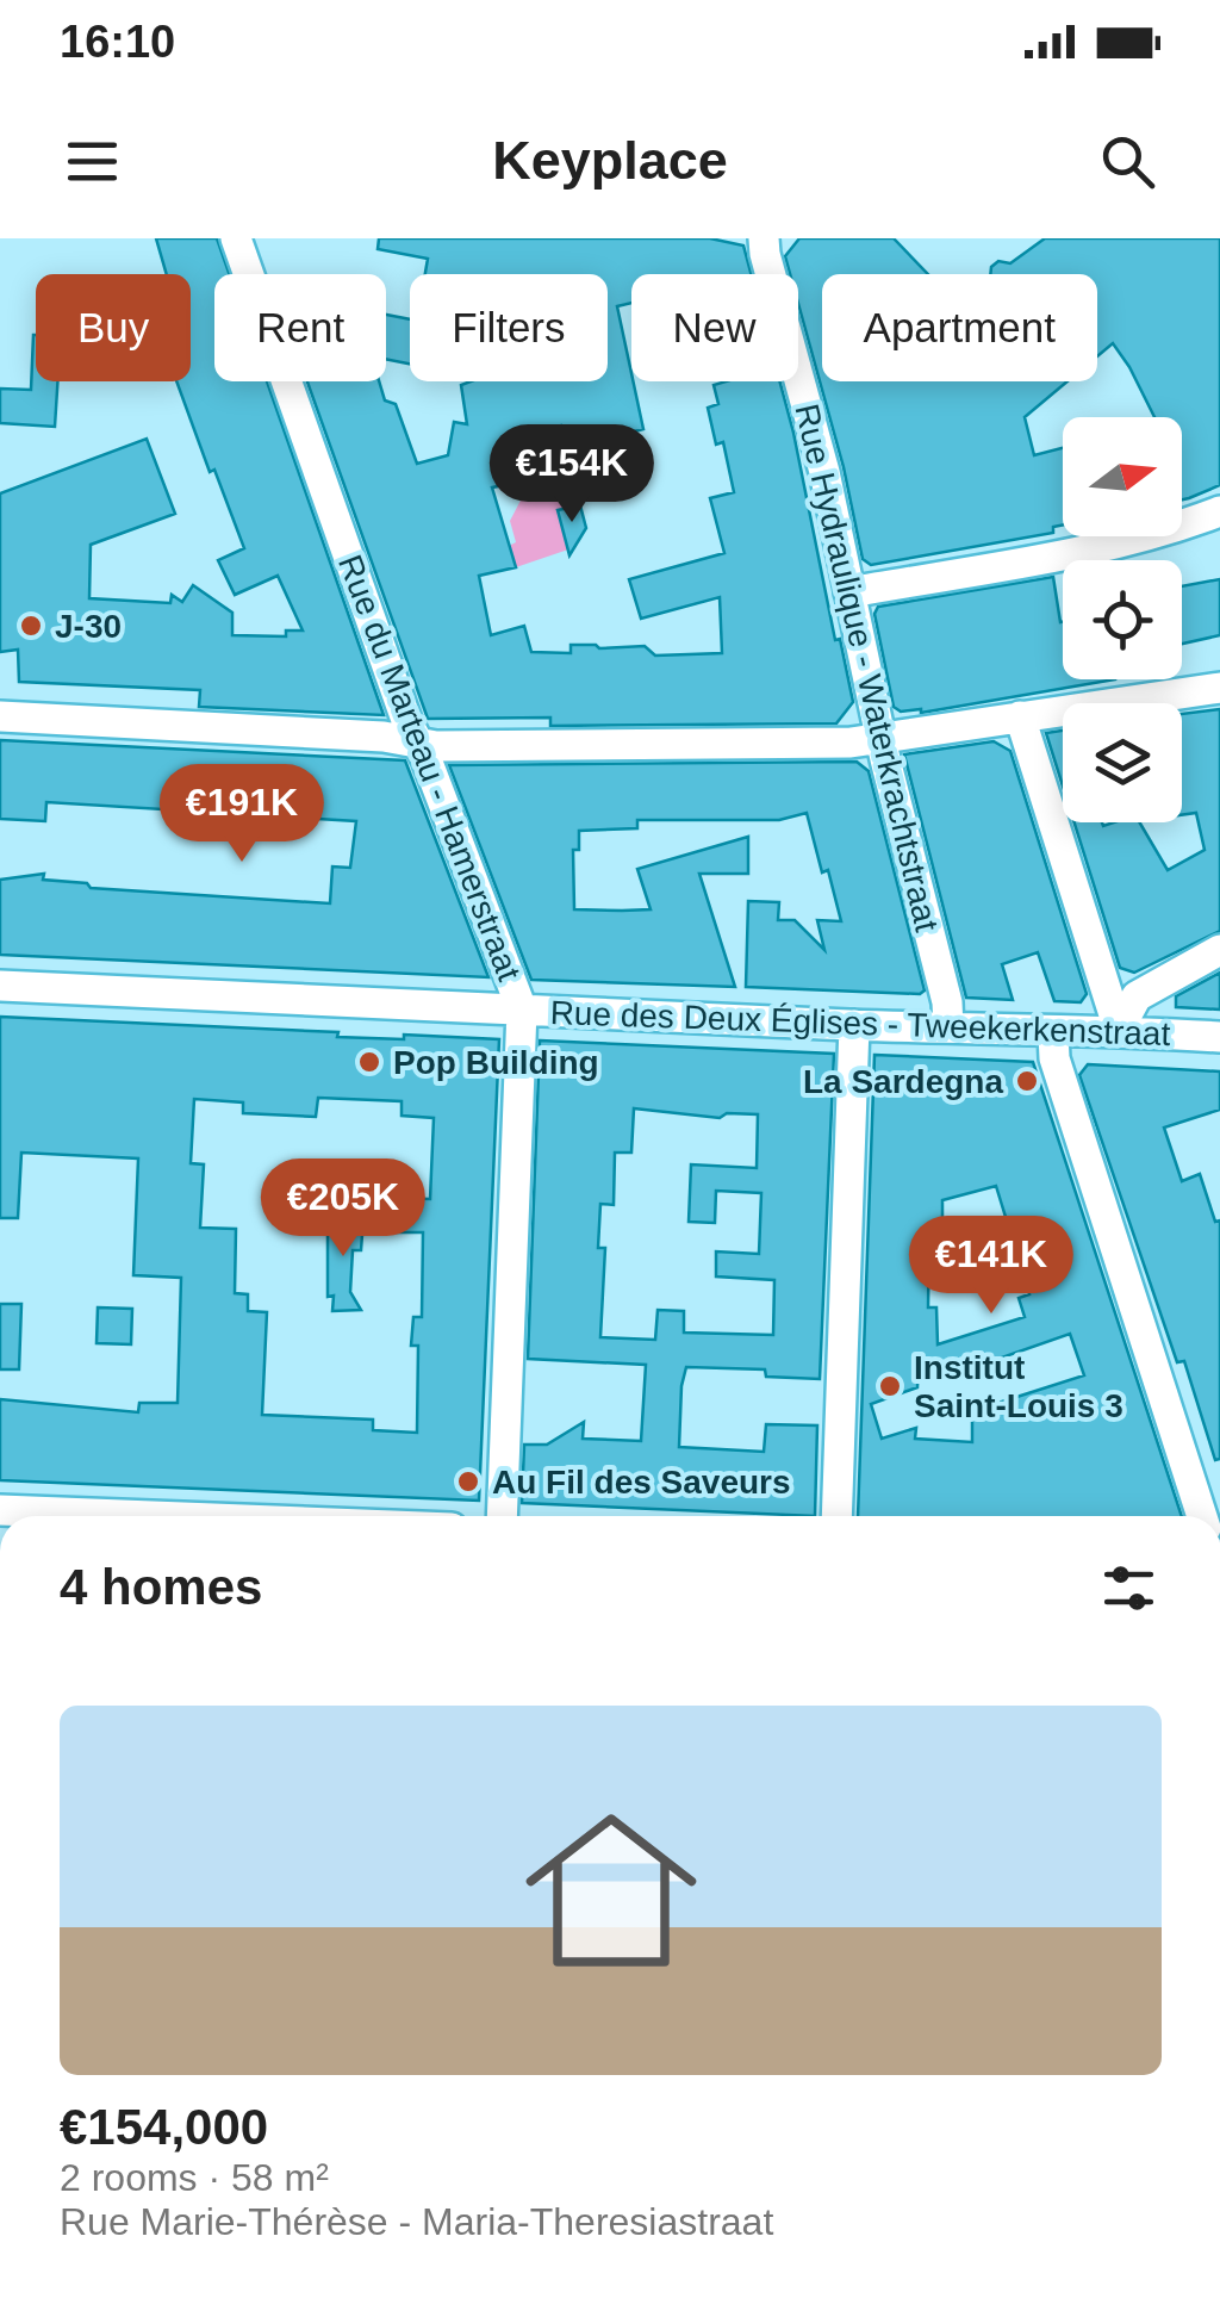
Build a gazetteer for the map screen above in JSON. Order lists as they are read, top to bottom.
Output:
{
  "streets": {
    "street": ["Rue Hydraulique - Waterkrachtstraat", "Rue du Marteau - Hamerstraat", "Rue des Deux Églises - Tweekerkenstraat"]
  },
  "crossings": [
    ["Rue Hydraulique - Waterkrachtstraat", "Rue des Deux Églises - Tweekerkenstraat"],
    ["Rue du Marteau - Hamerstraat", "Rue des Deux Églises - Tweekerkenstraat"]
  ],
  "places": [
    "J-30",
    "Pop Building",
    "La Sardegna",
    "Institut Saint-Louis 3",
    "Au Fil des Saveurs"
  ],
  "north": "right",
  "page": {
    "status": "16:10",
    "header": "Keyplace",
    "chip": [
      "Buy",
      "Rent",
      "Filters",
      "New",
      "Apartment"
    ],
    "price": [
      "€154K",
      "€191K",
      "€205K",
      "€141K"
    ],
    "heading": "4 homes",
    "list": [
      {
        "name": "€154,000",
        "note": "2 rooms · 58 m² · Rue Marie-Thérèse - Maria-Theresiastraat"
      }
    ]
  }
}
